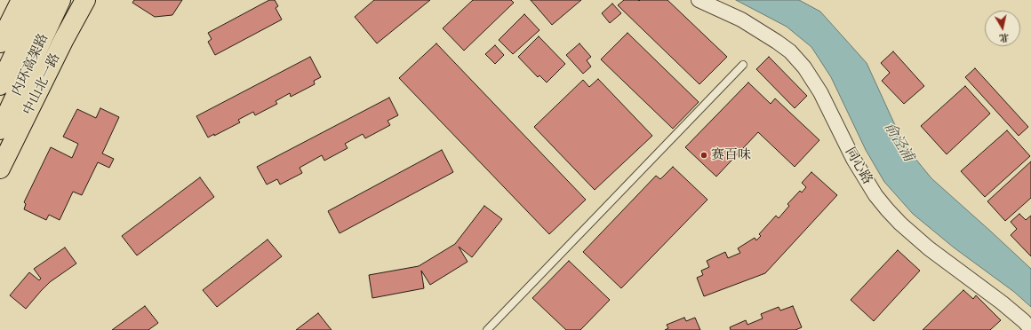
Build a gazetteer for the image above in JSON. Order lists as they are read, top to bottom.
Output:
{
  "streets": {
    "main road": ["内环高架路", "中山北一路"],
    "street": ["同心路"]
  },
  "water": ["俞泾浦"],
  "places": ["赛百味"],
  "north": "bottom"
}
